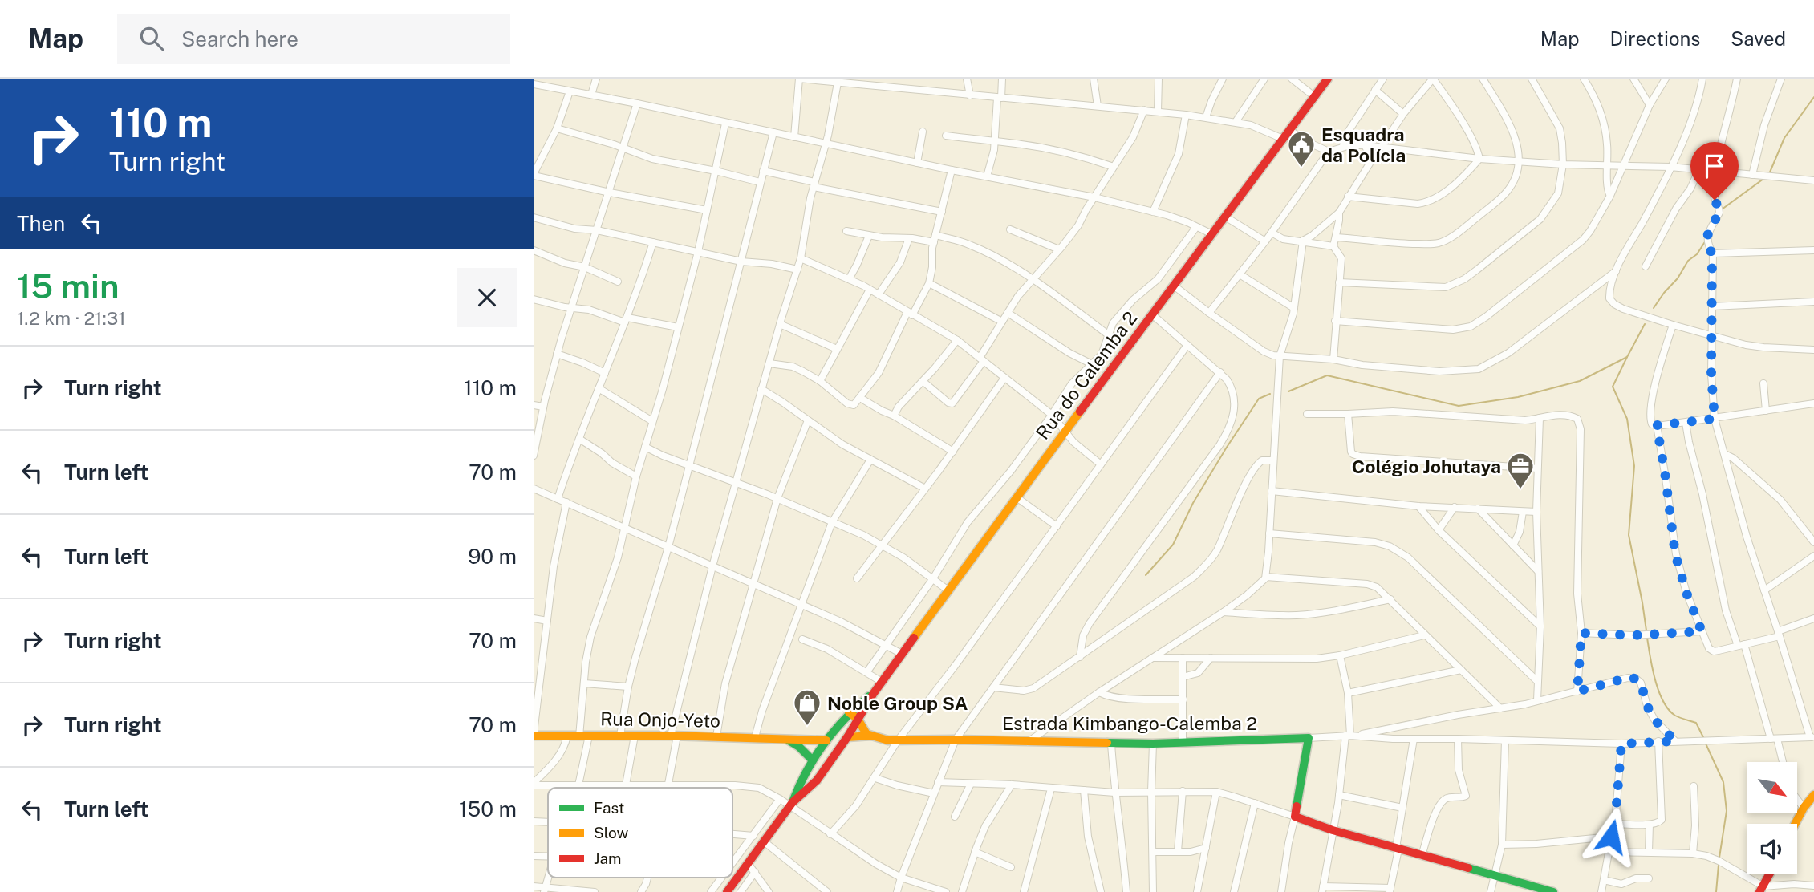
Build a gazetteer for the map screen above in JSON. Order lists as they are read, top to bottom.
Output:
{
  "streets": {
    "main road": ["Rua do Calemba 2", "Rua Onjo-Yeto", "Estrada Kimbango-Calemba 2"]
  },
  "crossings": [
    ["Rua do Calemba 2", "Rua Onjo-Yeto"],
    ["Rua do Calemba 2", "Estrada Kimbango-Calemba 2"]
  ],
  "places": {
    "public building": ["Esquadra da Polícia"],
    "office": ["Colégio Johutaya"],
    "shop": ["Noble Group SA"]
  },
  "legend": ["Fast", "Slow", "Jam"],
  "north": "bottom right",
  "page": {
    "header": "Map",
    "search": "Search here",
    "nav": ["Map", "Directions", "Saved"],
    "turn": ["110 m", "Turn right"],
    "then": "Then",
    "heading": ["15 min", "1.2 km · 21:31"],
    "list": [
      {
        "name": "Turn right",
        "value": "110 m"
      },
      {
        "name": "Turn left",
        "value": "70 m"
      },
      {
        "name": "Turn left",
        "value": "90 m"
      },
      {
        "name": "Turn right",
        "value": "70 m"
      },
      {
        "name": "Turn right",
        "value": "70 m"
      },
      {
        "name": "Turn left",
        "value": "150 m"
      }
    ]
  }
}
